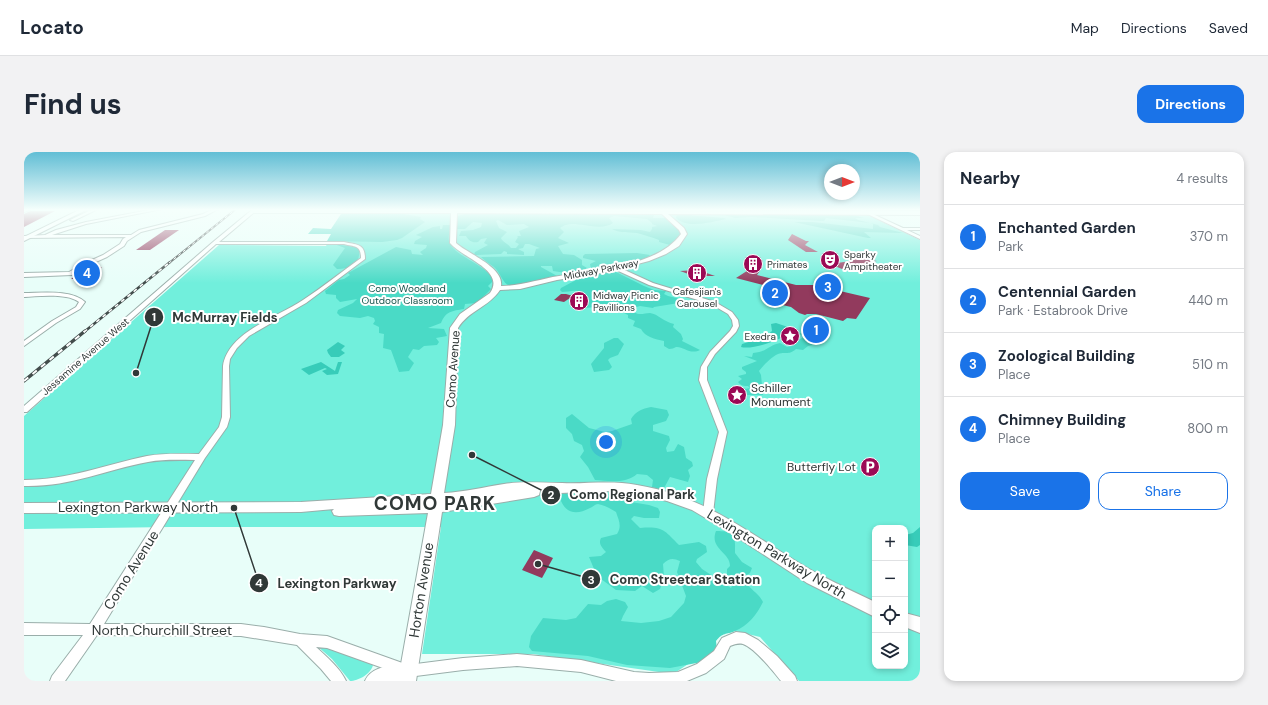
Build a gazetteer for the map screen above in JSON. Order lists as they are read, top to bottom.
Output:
{
  "streets": {
    "street": [
      "Midway Parkway",
      "Jessamine Avenue West",
      "Como Avenue",
      "Lexington Parkway North",
      "Horton Avenue",
      "North Churchill Street"
    ]
  },
  "crossings": [
    ["Midway Parkway", "Como Avenue"],
    ["Jessamine Avenue West", "Como Avenue"],
    ["Como Avenue", "Lexington Parkway North"],
    ["Como Avenue", "Horton Avenue"],
    ["Como Avenue", "North Churchill Street"],
    ["Lexington Parkway North", "Horton Avenue"],
    ["Horton Avenue", "North Churchill Street"]
  ],
  "districts": ["COMO PARK"],
  "parks": ["Como Woodland Outdoor Classroom"],
  "places": {
    "theatre": ["Sparky Ampitheater"],
    "building": ["Primates", "Cafesjian's Carousel", "Midway Picnic Pavillions"],
    "place": ["Exedra", "Schiller Monument"],
    "other": [
      "McMurray Fields",
      "Como Regional Park",
      "Lexington Parkway",
      "Como Streetcar Station"
    ],
    "parking": ["Butterfly Lot"]
  },
  "north": "right",
  "page": {
    "header": "Locato",
    "nav": ["Map", "Directions", "Saved"],
    "buttons": [
      "Directions",
      ["Save", "Share"]
    ],
    "title": "Find us",
    "heading": ["Nearby", "4 results"],
    "list": [
      {
        "mark": "1",
        "name": "Enchanted Garden",
        "note": "Park",
        "value": "370 m"
      },
      {
        "mark": "2",
        "name": "Centennial Garden",
        "note": "Park · Estabrook Drive",
        "value": "440 m"
      },
      {
        "mark": "3",
        "name": "Zoological Building",
        "note": "Place",
        "value": "510 m"
      },
      {
        "mark": "4",
        "name": "Chimney Building",
        "note": "Place",
        "value": "800 m"
      }
    ],
    "pins": [
      "4",
      "3",
      "2",
      "1"
    ],
    "map_buttons": ["+", "−"]
  }
}
